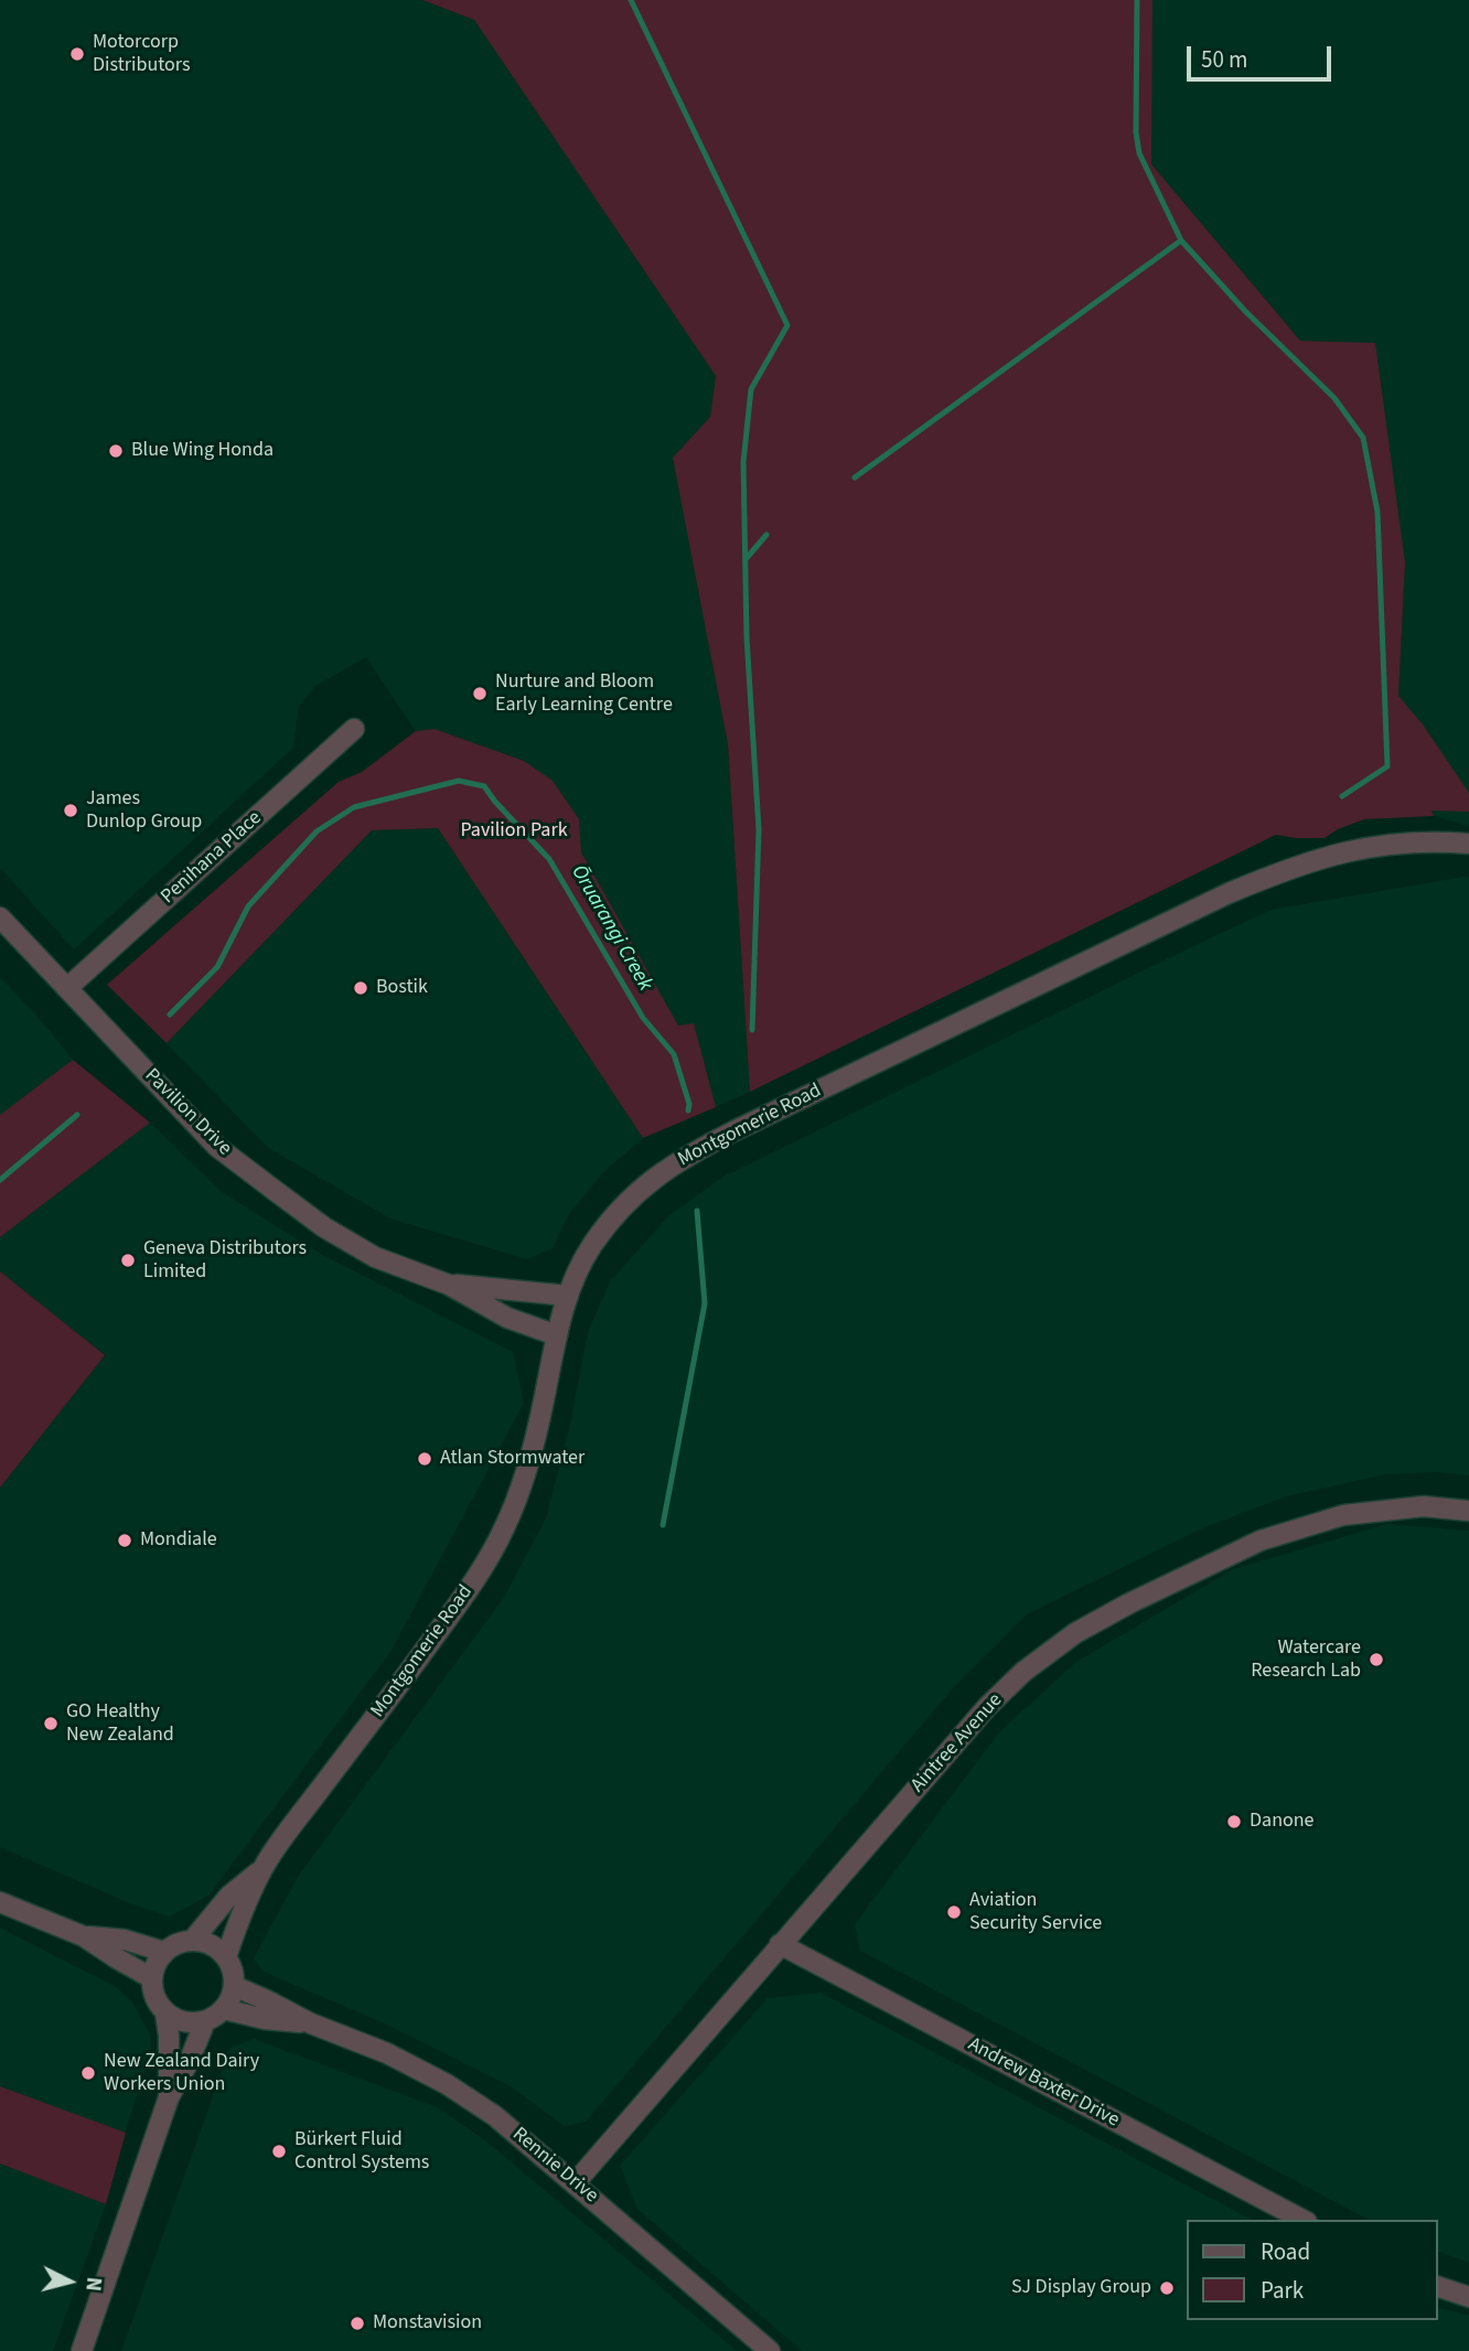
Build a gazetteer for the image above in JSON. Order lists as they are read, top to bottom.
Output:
{
  "streets": {
    "street": [
      "Penihana Place",
      "Pavilion Drive",
      "Montgomerie Road",
      "Aintree Avenue",
      "Andrew Baxter Drive",
      "Rennie Drive"
    ]
  },
  "crossings": [
    ["Penihana Place", "Pavilion Drive"],
    ["Pavilion Drive", "Montgomerie Road"],
    ["Montgomerie Road", "Rennie Drive"],
    ["Aintree Avenue", "Andrew Baxter Drive"],
    ["Aintree Avenue", "Rennie Drive"]
  ],
  "water": ["Ōruarangi Creek"],
  "parks": ["Pavilion Park"],
  "places": [
    "Motorcorp Distributors",
    "Blue Wing Honda",
    "Nurture and Bloom Early Learning Centre",
    "James Dunlop Group",
    "Bostik",
    "Geneva Distributors Limited",
    "Atlan Stormwater",
    "Mondiale",
    "Watercare Research Lab",
    "GO Healthy New Zealand",
    "Danone",
    "Aviation Security Service",
    "New Zealand Dairy Workers Union",
    "Bürkert Fluid Control Systems",
    "SJ Display Group",
    "Monstavision"
  ],
  "legend": ["Road", "Park"],
  "scale_bar": "50 m",
  "north": "right"
}
